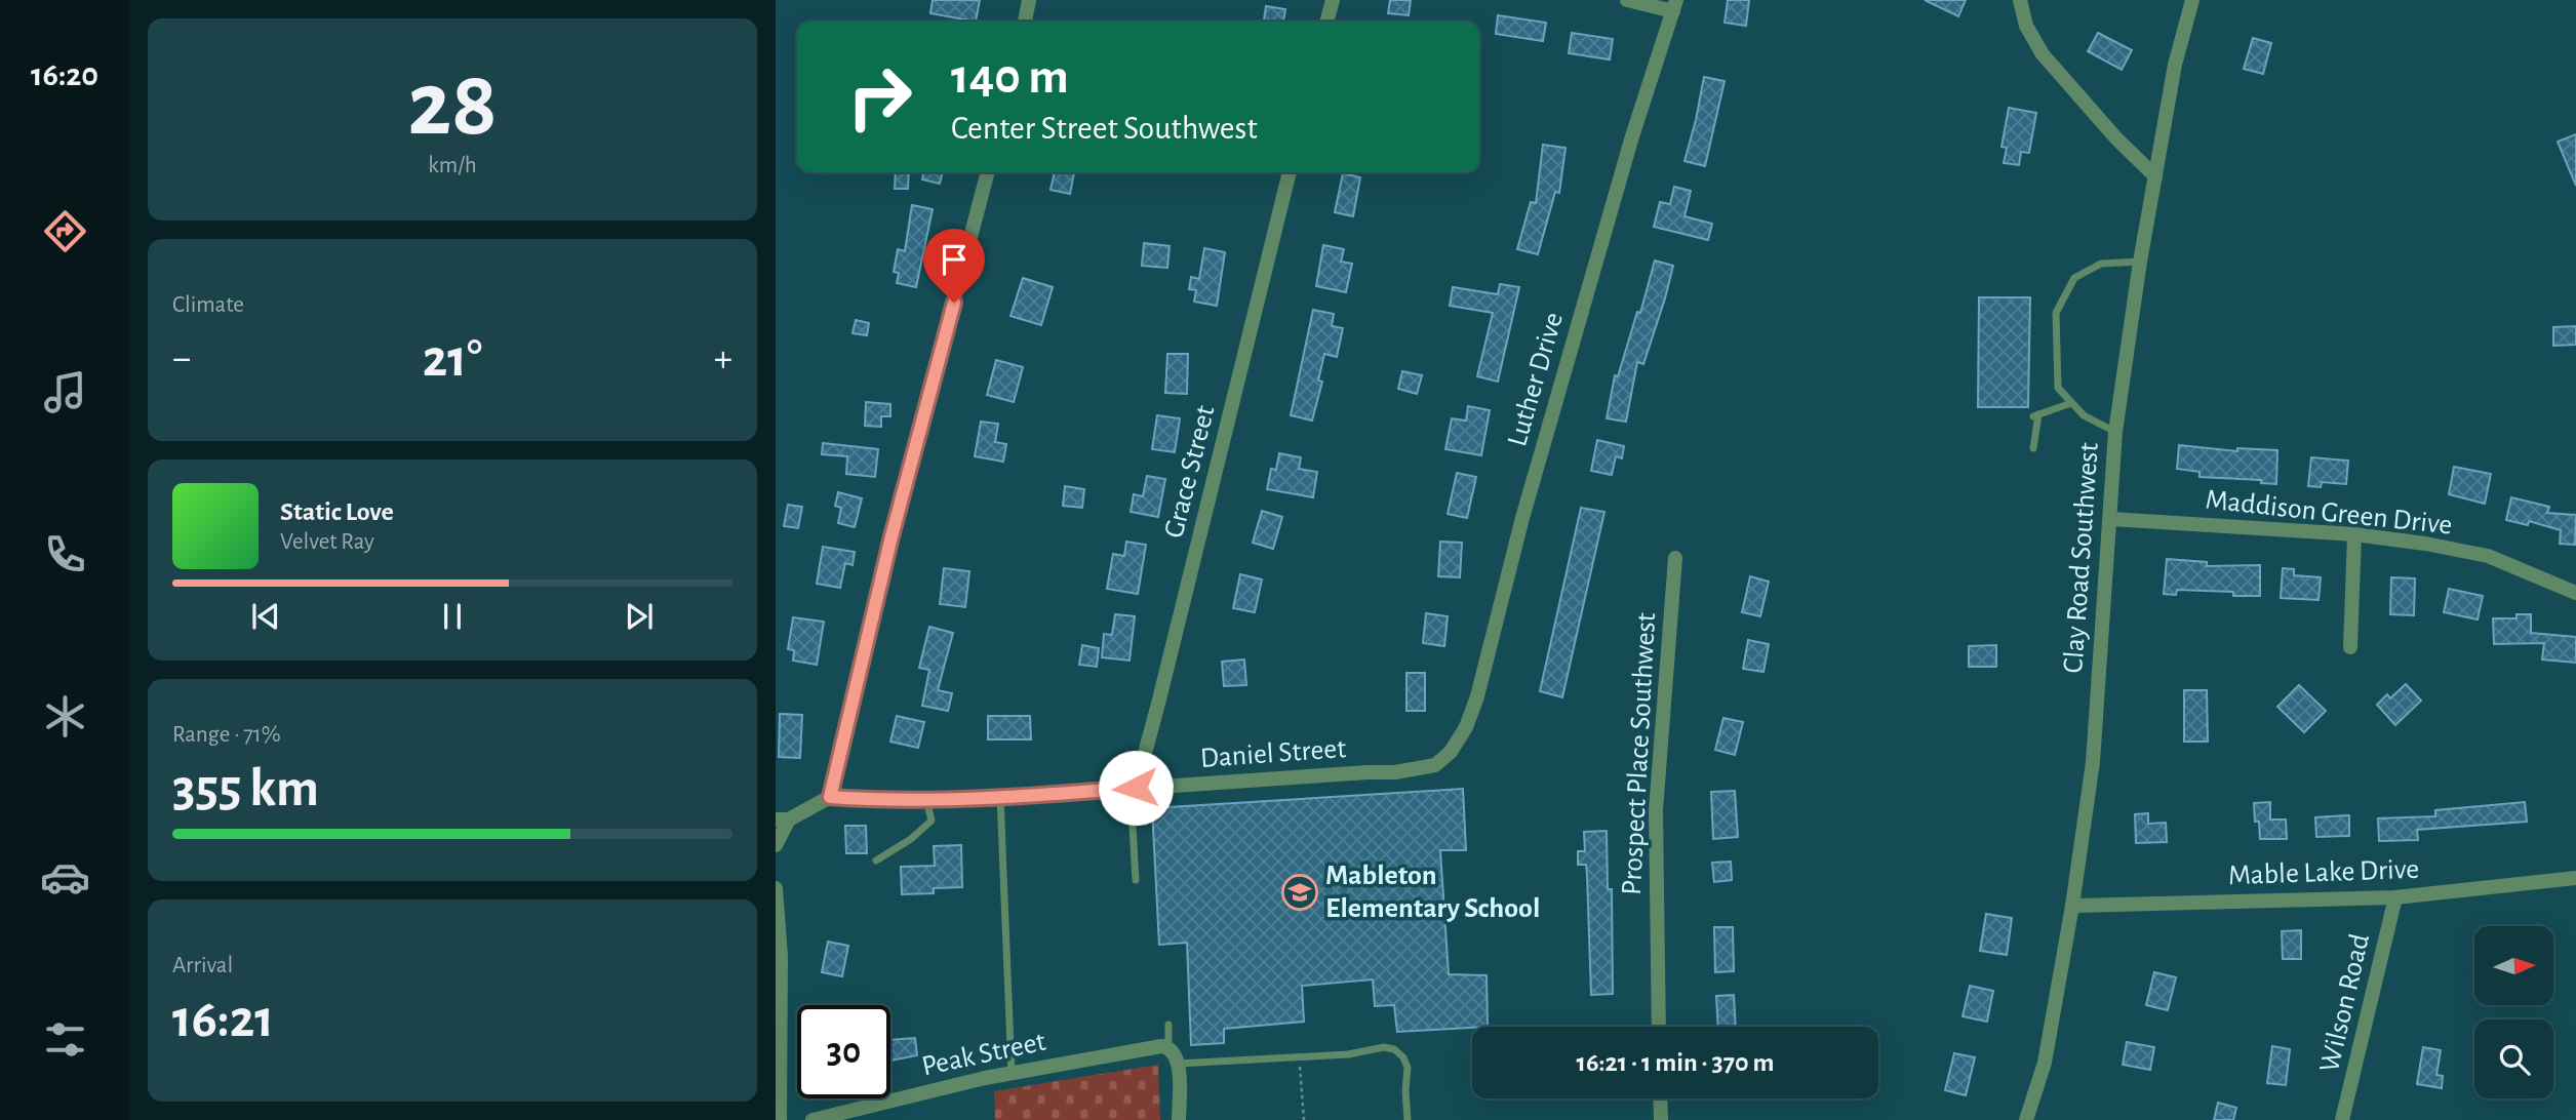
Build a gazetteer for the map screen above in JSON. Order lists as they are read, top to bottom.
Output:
{
  "streets": {
    "street": [
      "Luther Drive",
      "Grace Street",
      "Maddison Green Drive",
      "Clay Road Southwest",
      "Daniel Street",
      "Prospect Place Southwest",
      "Mable Lake Drive",
      "Wilson Road",
      "Peak Street"
    ]
  },
  "crossings": [
    ["Luther Drive", "Daniel Street"],
    ["Grace Street", "Daniel Street"],
    ["Maddison Green Drive", "Clay Road Southwest"],
    ["Clay Road Southwest", "Mable Lake Drive"],
    ["Mable Lake Drive", "Wilson Road"]
  ],
  "places": {
    "school or university": ["Mableton Elementary School"]
  },
  "north": "right",
  "page": {
    "tabs": "16:20",
    "tile": [
      ["28", "km/h"],
      "Climate",
      ["Range · 71%", "355 km"],
      ["Arrival", "16:21"]
    ],
    "turn": ["140 m", "Center Street Southwest"],
    "heat": ["−", "21°", "+"],
    "song": ["Static Love", "Velvet Ray"],
    "limit": "30",
    "trip": "16:21 · 1 min · 370 m"
  }
}
